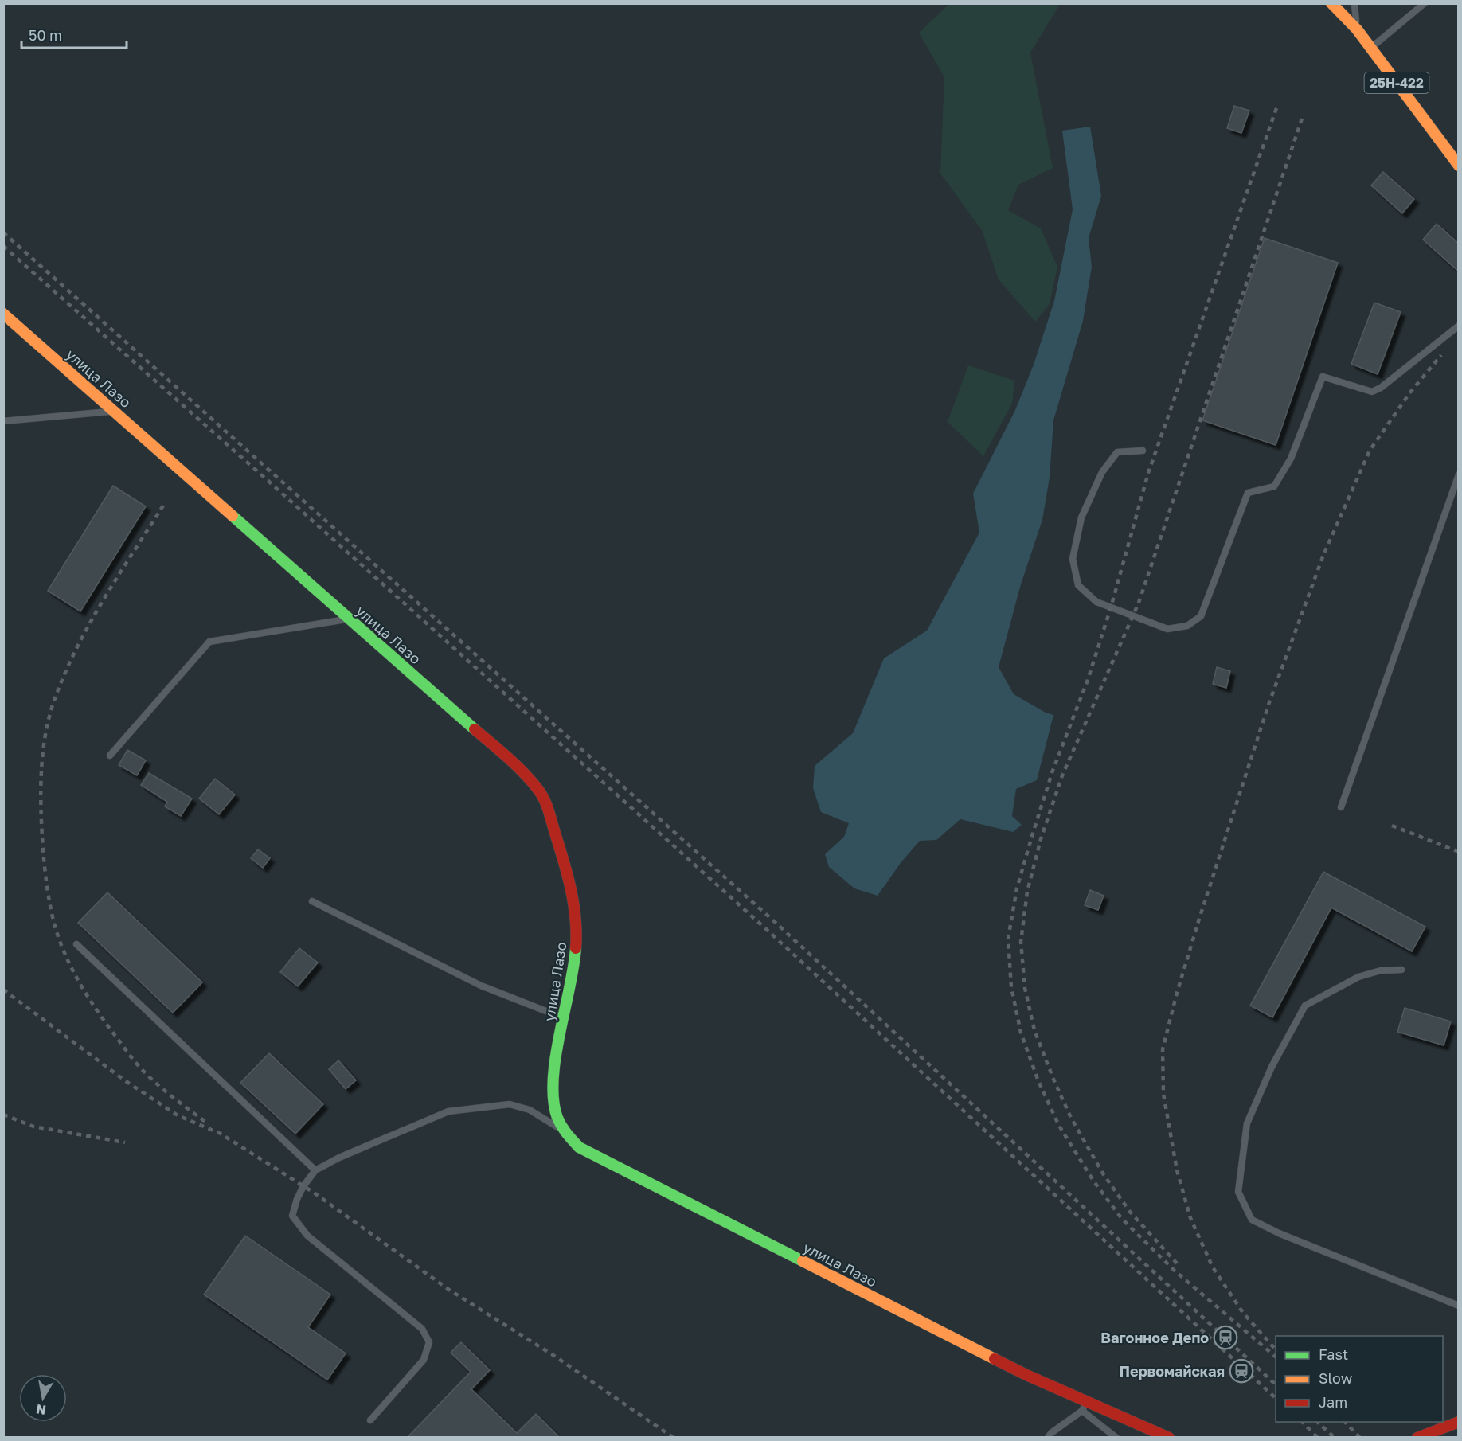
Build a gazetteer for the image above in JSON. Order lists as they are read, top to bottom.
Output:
{
  "streets": {
    "street": ["25Н-422", "улица Лазо"]
  },
  "places": {
    "station": ["Вагонное Депо", "Первомайская"]
  },
  "legend": ["Fast", "Slow", "Jam"],
  "scale_bar": "50 m",
  "north": "bottom"
}
